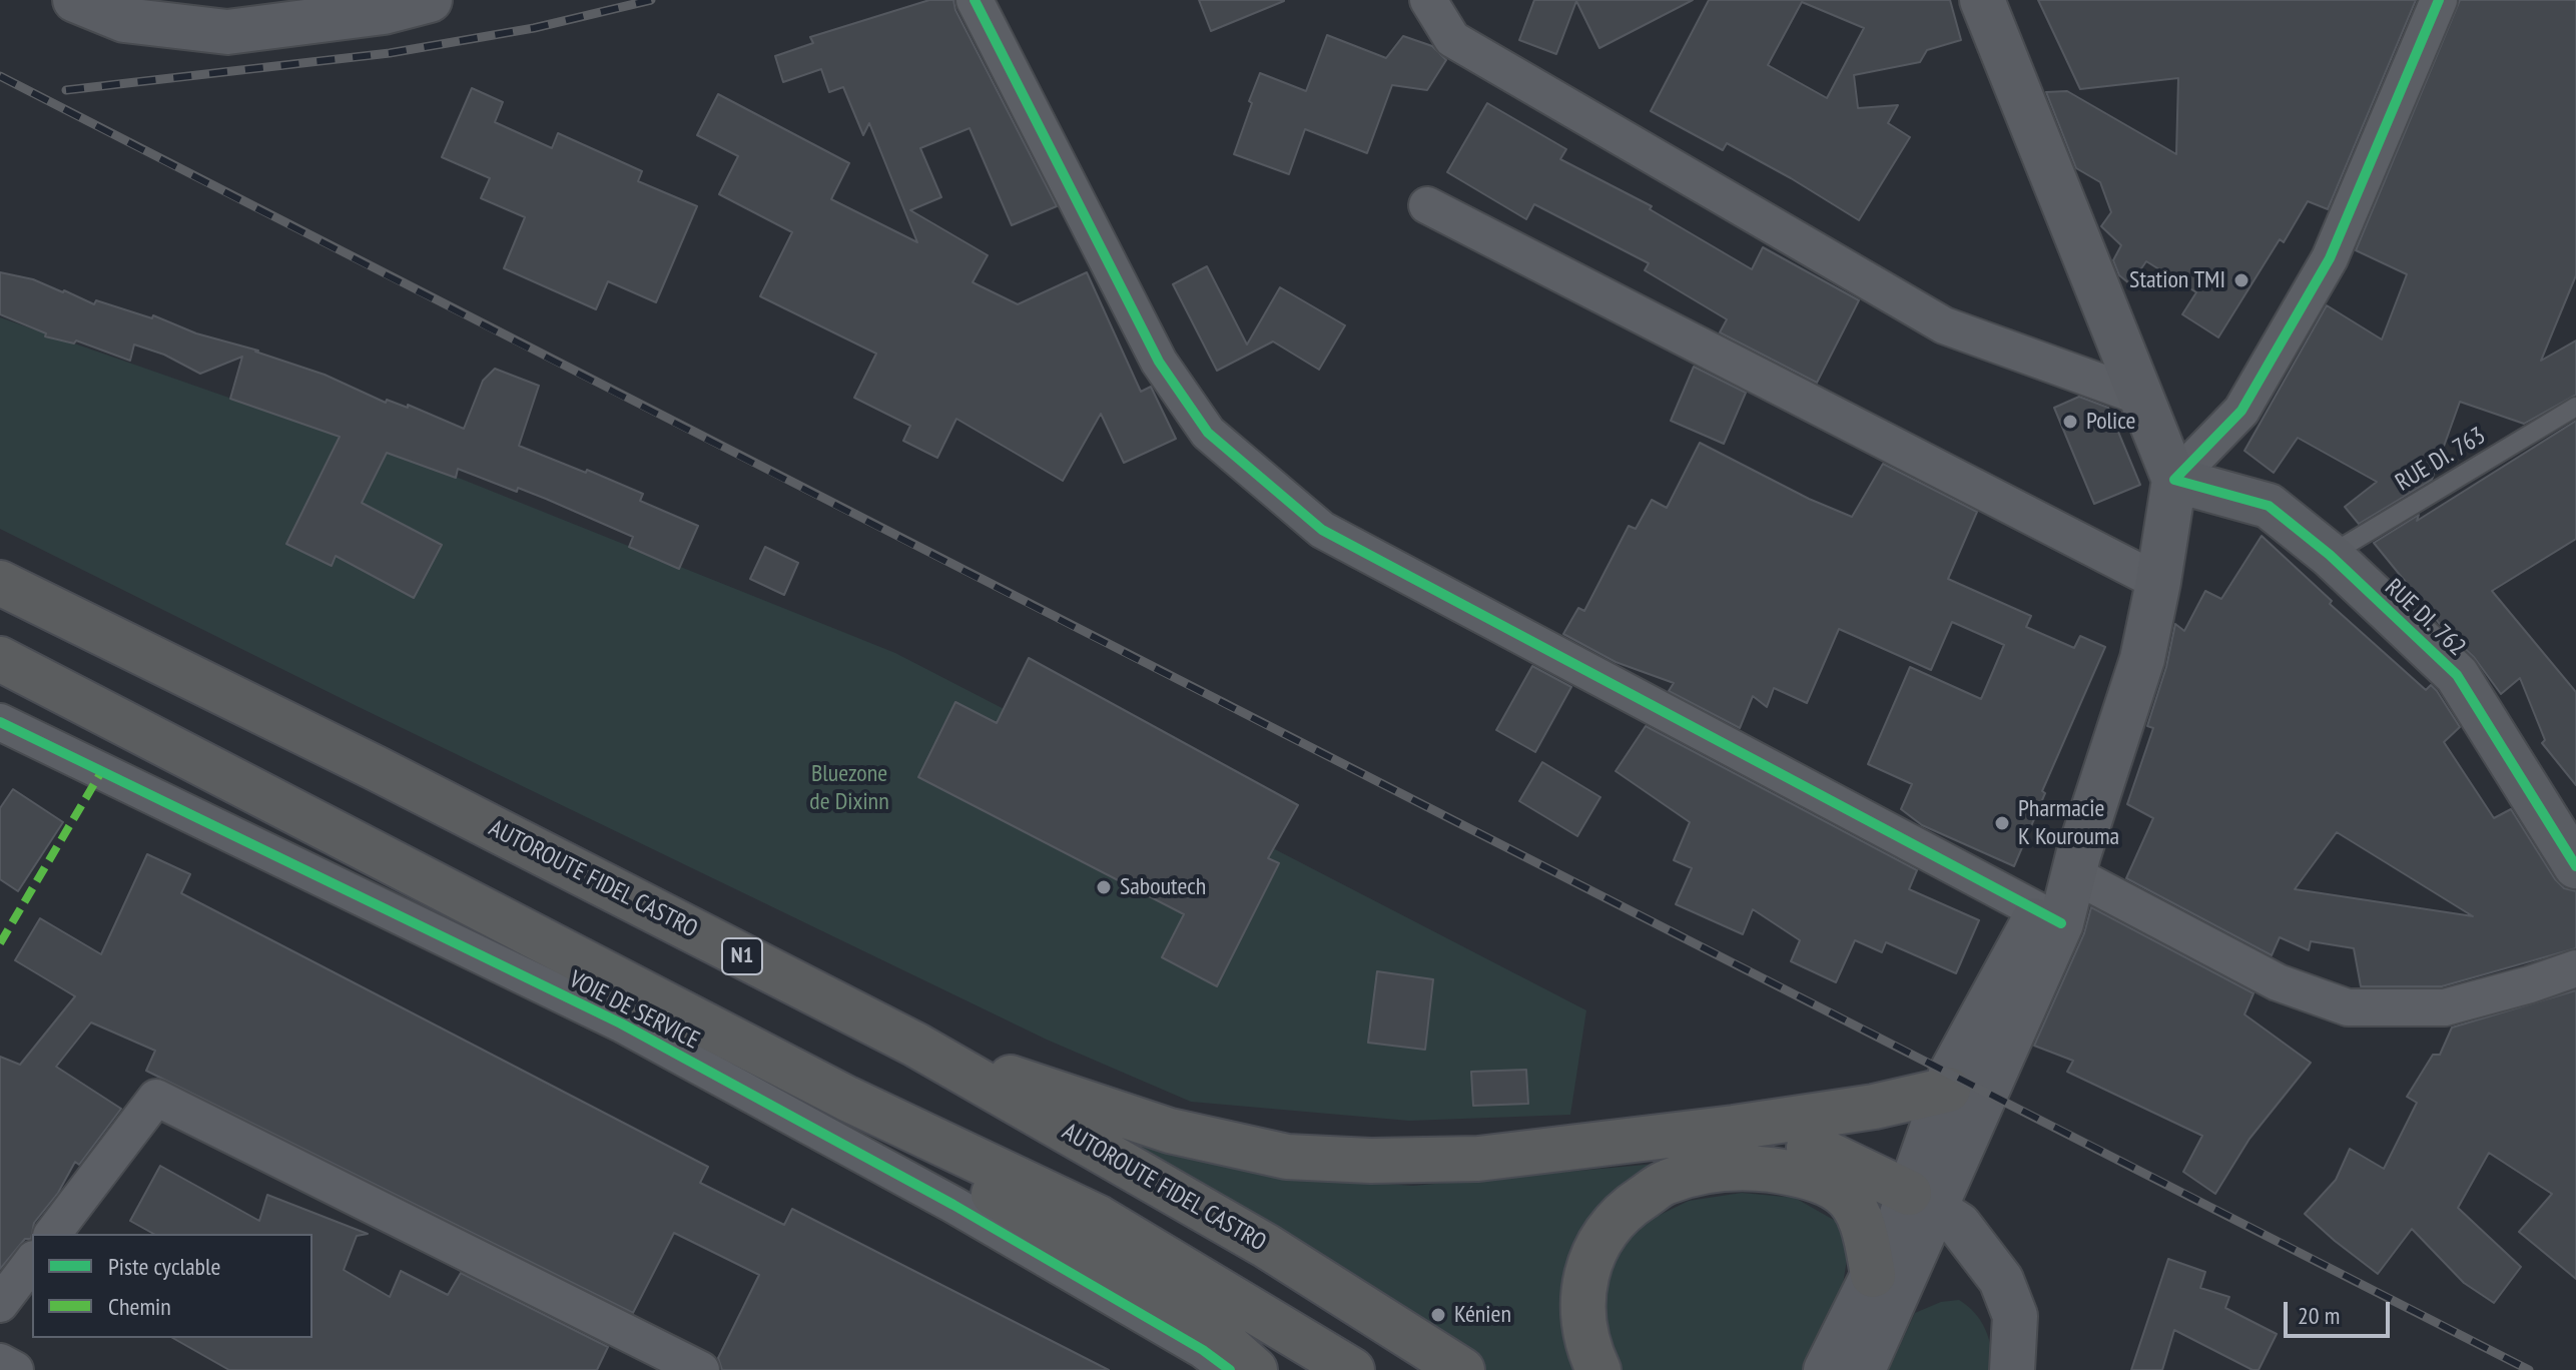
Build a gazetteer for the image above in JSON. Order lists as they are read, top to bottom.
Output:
{
  "streets": {
    "highway": ["AUTOROUTE FIDEL CASTRO", "N1"],
    "main road": ["RUE DI. 762"],
    "street": ["VOIE DE SERVICE"],
    "lane": ["RUE DI. 763"]
  },
  "crossings": [
    ["RUE DI. 763", "RUE DI. 762"]
  ],
  "parks": ["Bluezone de Dixinn"],
  "places": [
    "Station TMI",
    "Police",
    "Pharmacie K Kourouma",
    "Saboutech",
    "Kénien"
  ],
  "legend": ["Piste cyclable", "Chemin"],
  "scale_bar": "20 m"
}
